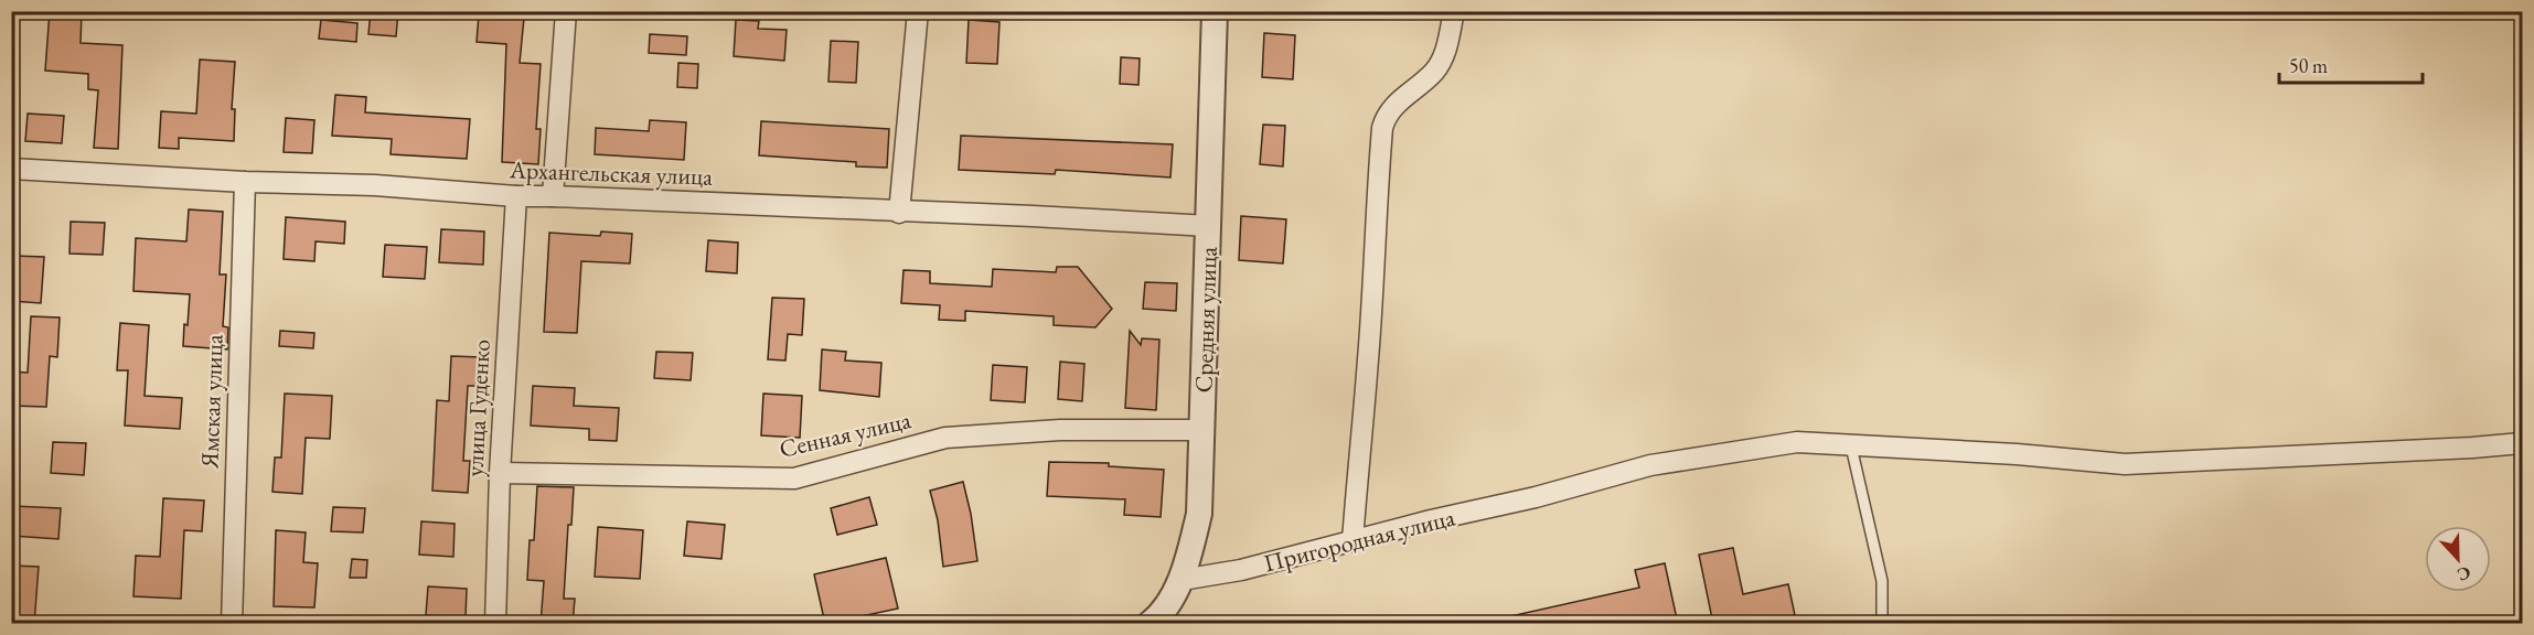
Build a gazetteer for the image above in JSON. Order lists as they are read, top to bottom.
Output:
{
  "streets": {
    "street": [
      "Архангельская улица",
      "Средняя улица",
      "Ямская улица",
      "улица Гуденко",
      "Сенная улица",
      "Пригородная улица"
    ]
  },
  "crossings": [
    ["Архангельская улица", "Средняя улица"],
    ["Архангельская улица", "Ямская улица"],
    ["Архангельская улица", "улица Гуденко"],
    ["Средняя улица", "Сенная улица"],
    ["Средняя улица", "Пригородная улица"],
    ["улица Гуденко", "Сенная улица"]
  ],
  "scale_bar": "50 m",
  "north": "bottom"
}
